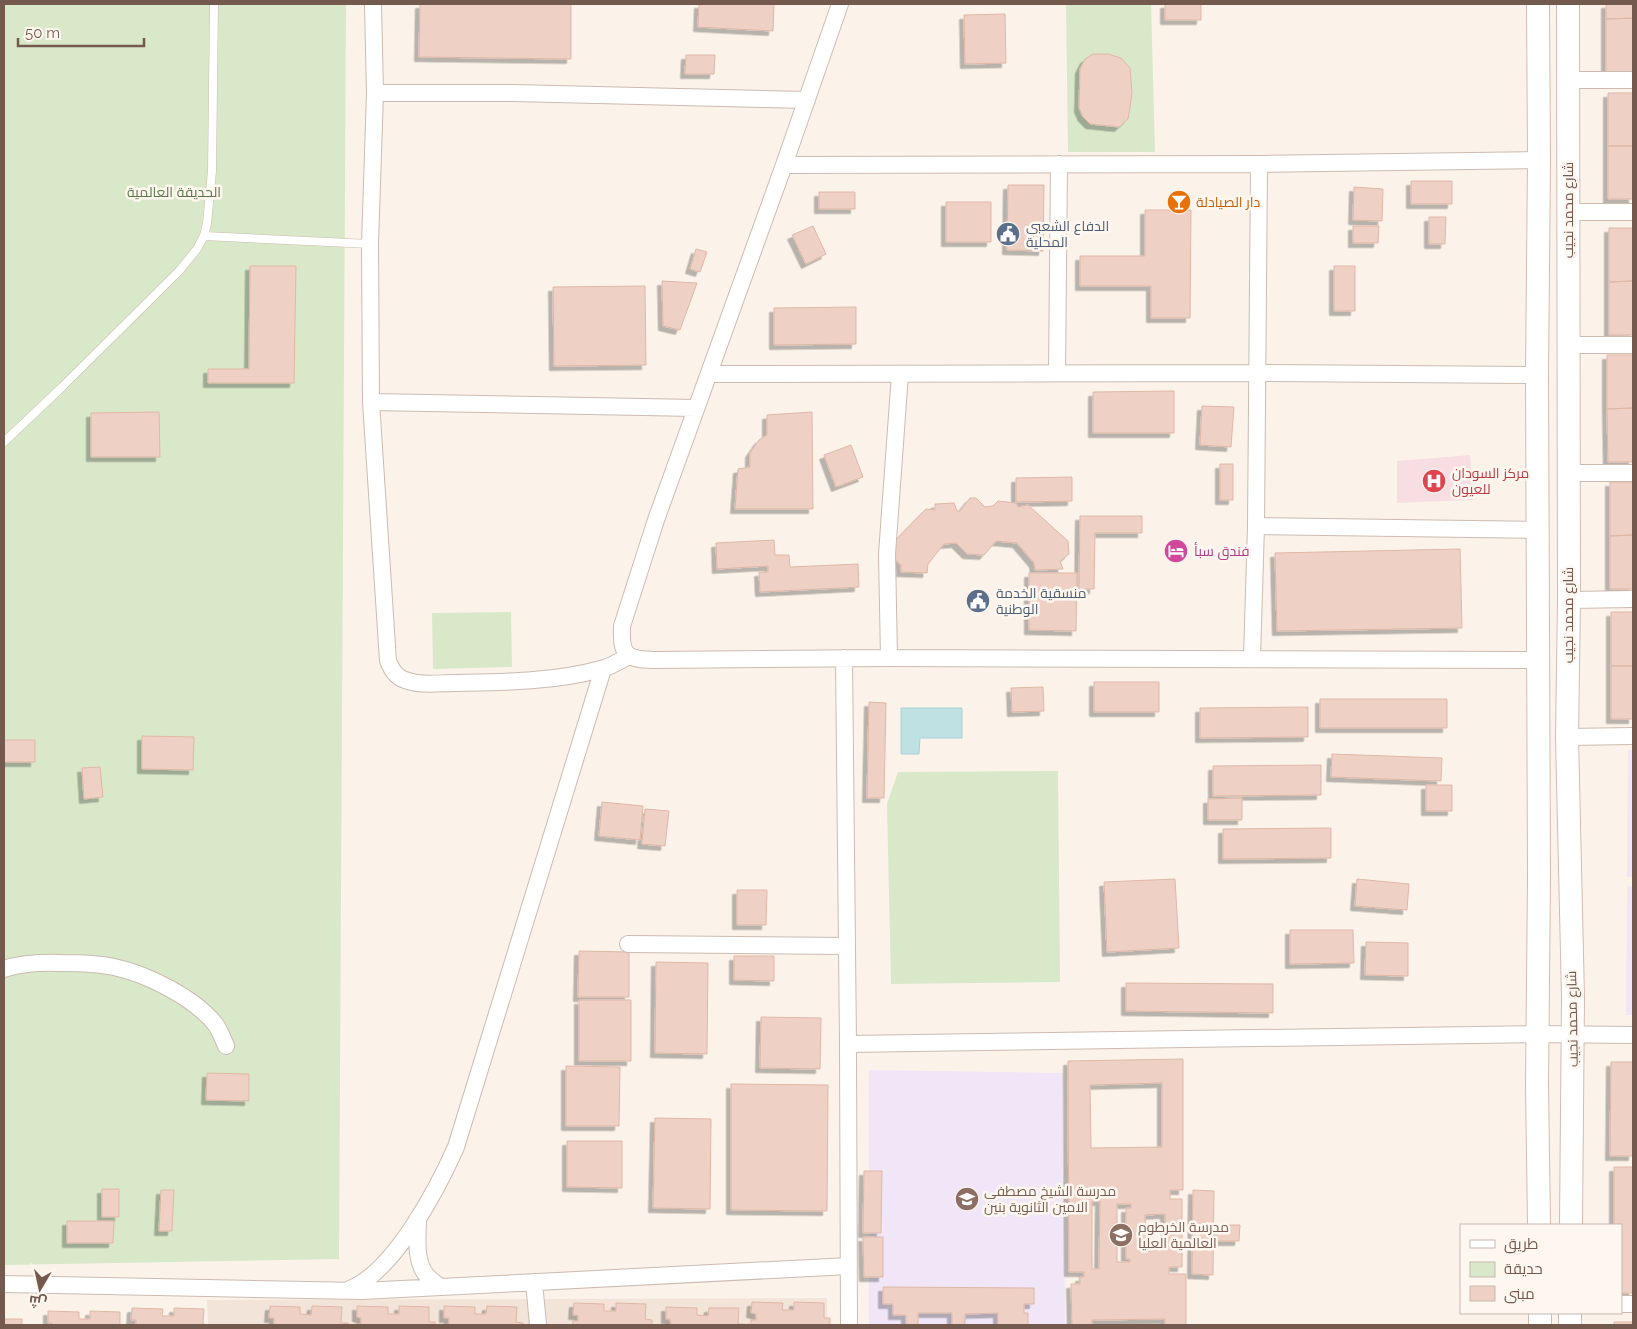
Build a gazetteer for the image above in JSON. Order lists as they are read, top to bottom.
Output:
{
  "streets": {
    "main road": ["شارع محمد نجيب"]
  },
  "parks": ["الحديقة العالمية"],
  "places": {
    "bar": ["دار الصيادلة"],
    "public building": ["الدفاع الشعبي المحلية", "منسقية الخدمة الوطنية"],
    "hospital": ["مركز السودان للعيون"],
    "hotel": ["فندق سبأ"],
    "school or university": ["مدرسة الشيخ مصطفى الامين الثانوية بنين", "مدرسة الخرطوم العالمية العليا"]
  },
  "legend": ["طريق", "حديقة", "مبنى"],
  "scale_bar": "50 m",
  "north": "bottom"
}
